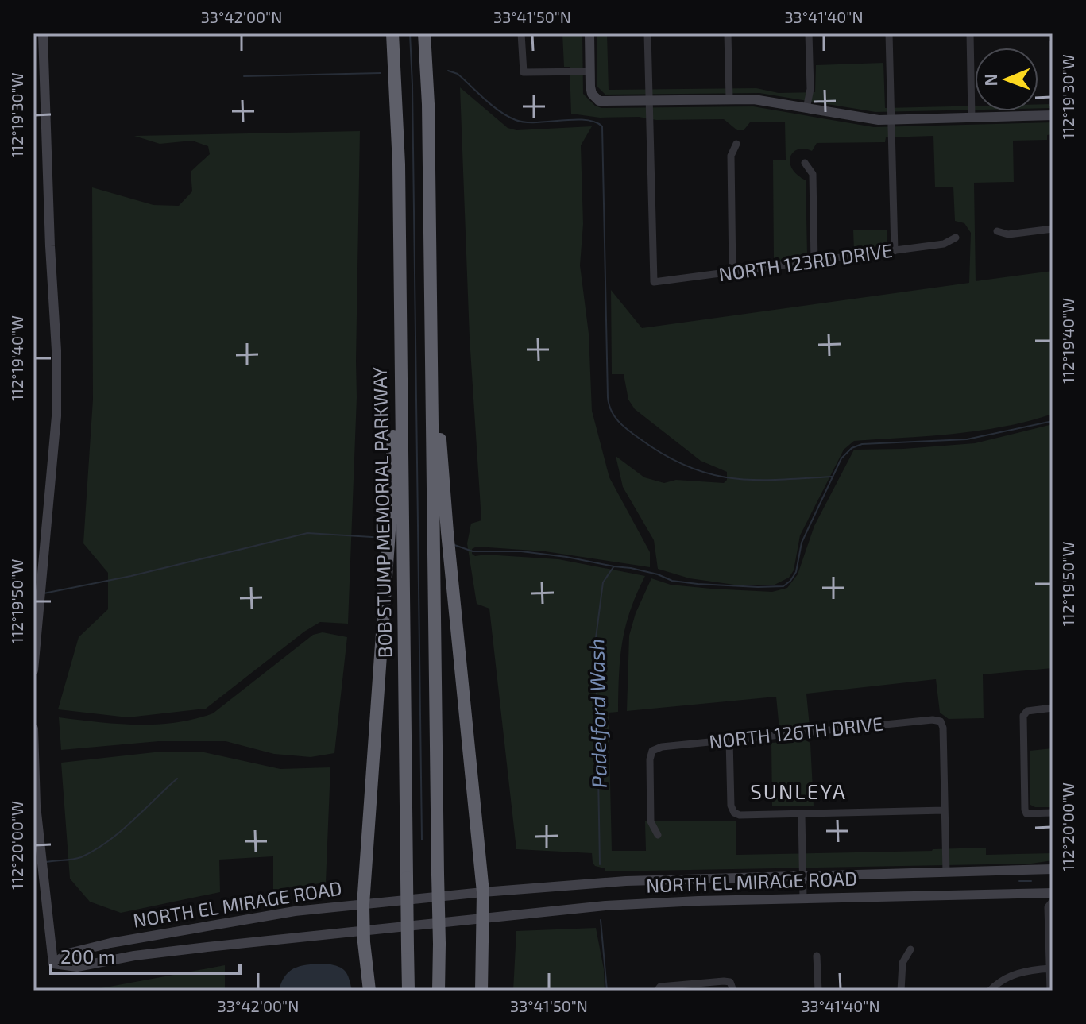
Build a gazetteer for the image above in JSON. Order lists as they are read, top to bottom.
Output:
{
  "streets": {
    "highway": ["BOB STUMP MEMORIAL PARKWAY"],
    "main road": ["NORTH EL MIRAGE ROAD"],
    "street": ["NORTH 123RD DRIVE", "NORTH 126TH DRIVE"]
  },
  "districts": ["SUNLEYA"],
  "water": ["Padelford Wash"],
  "scale_bar": "200 m",
  "north": "left",
  "coordinates": [
    "33°42'00\"N",
    "33°41'50\"N",
    "33°41'40\"N",
    "112°19'30\"W",
    "112°19'40\"W",
    "112°19'50\"W",
    "112°20'00\"W"
  ]
}
